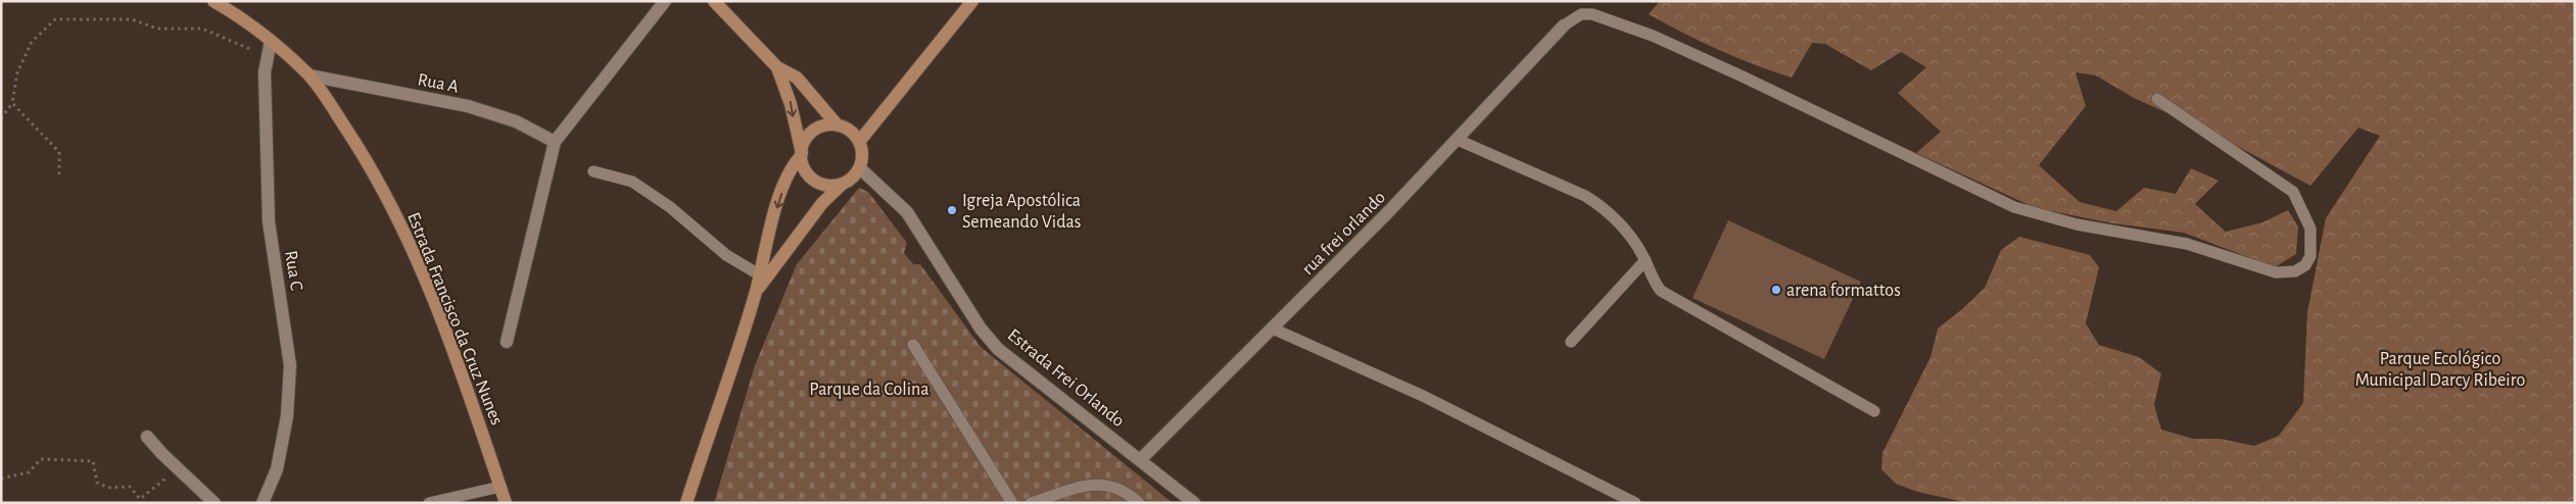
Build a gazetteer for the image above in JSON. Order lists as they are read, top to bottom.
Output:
{
  "streets": {
    "street": [
      "Rua A",
      "rua frei orlando",
      "Rua C",
      "Estrada Francisco da Cruz Nunes",
      "Estrada Frei Orlando"
    ]
  },
  "crossings": [
    ["Rua A", "Estrada Francisco da Cruz Nunes"],
    ["rua frei orlando", "Estrada Frei Orlando"],
    ["Rua C", "Estrada Francisco da Cruz Nunes"]
  ],
  "parks": ["Parque Ecológico Municipal Darcy Ribeiro", "Parque da Colina"],
  "places": ["Igreja Apostólica Semeando Vidas", "arena formattos"]
}
